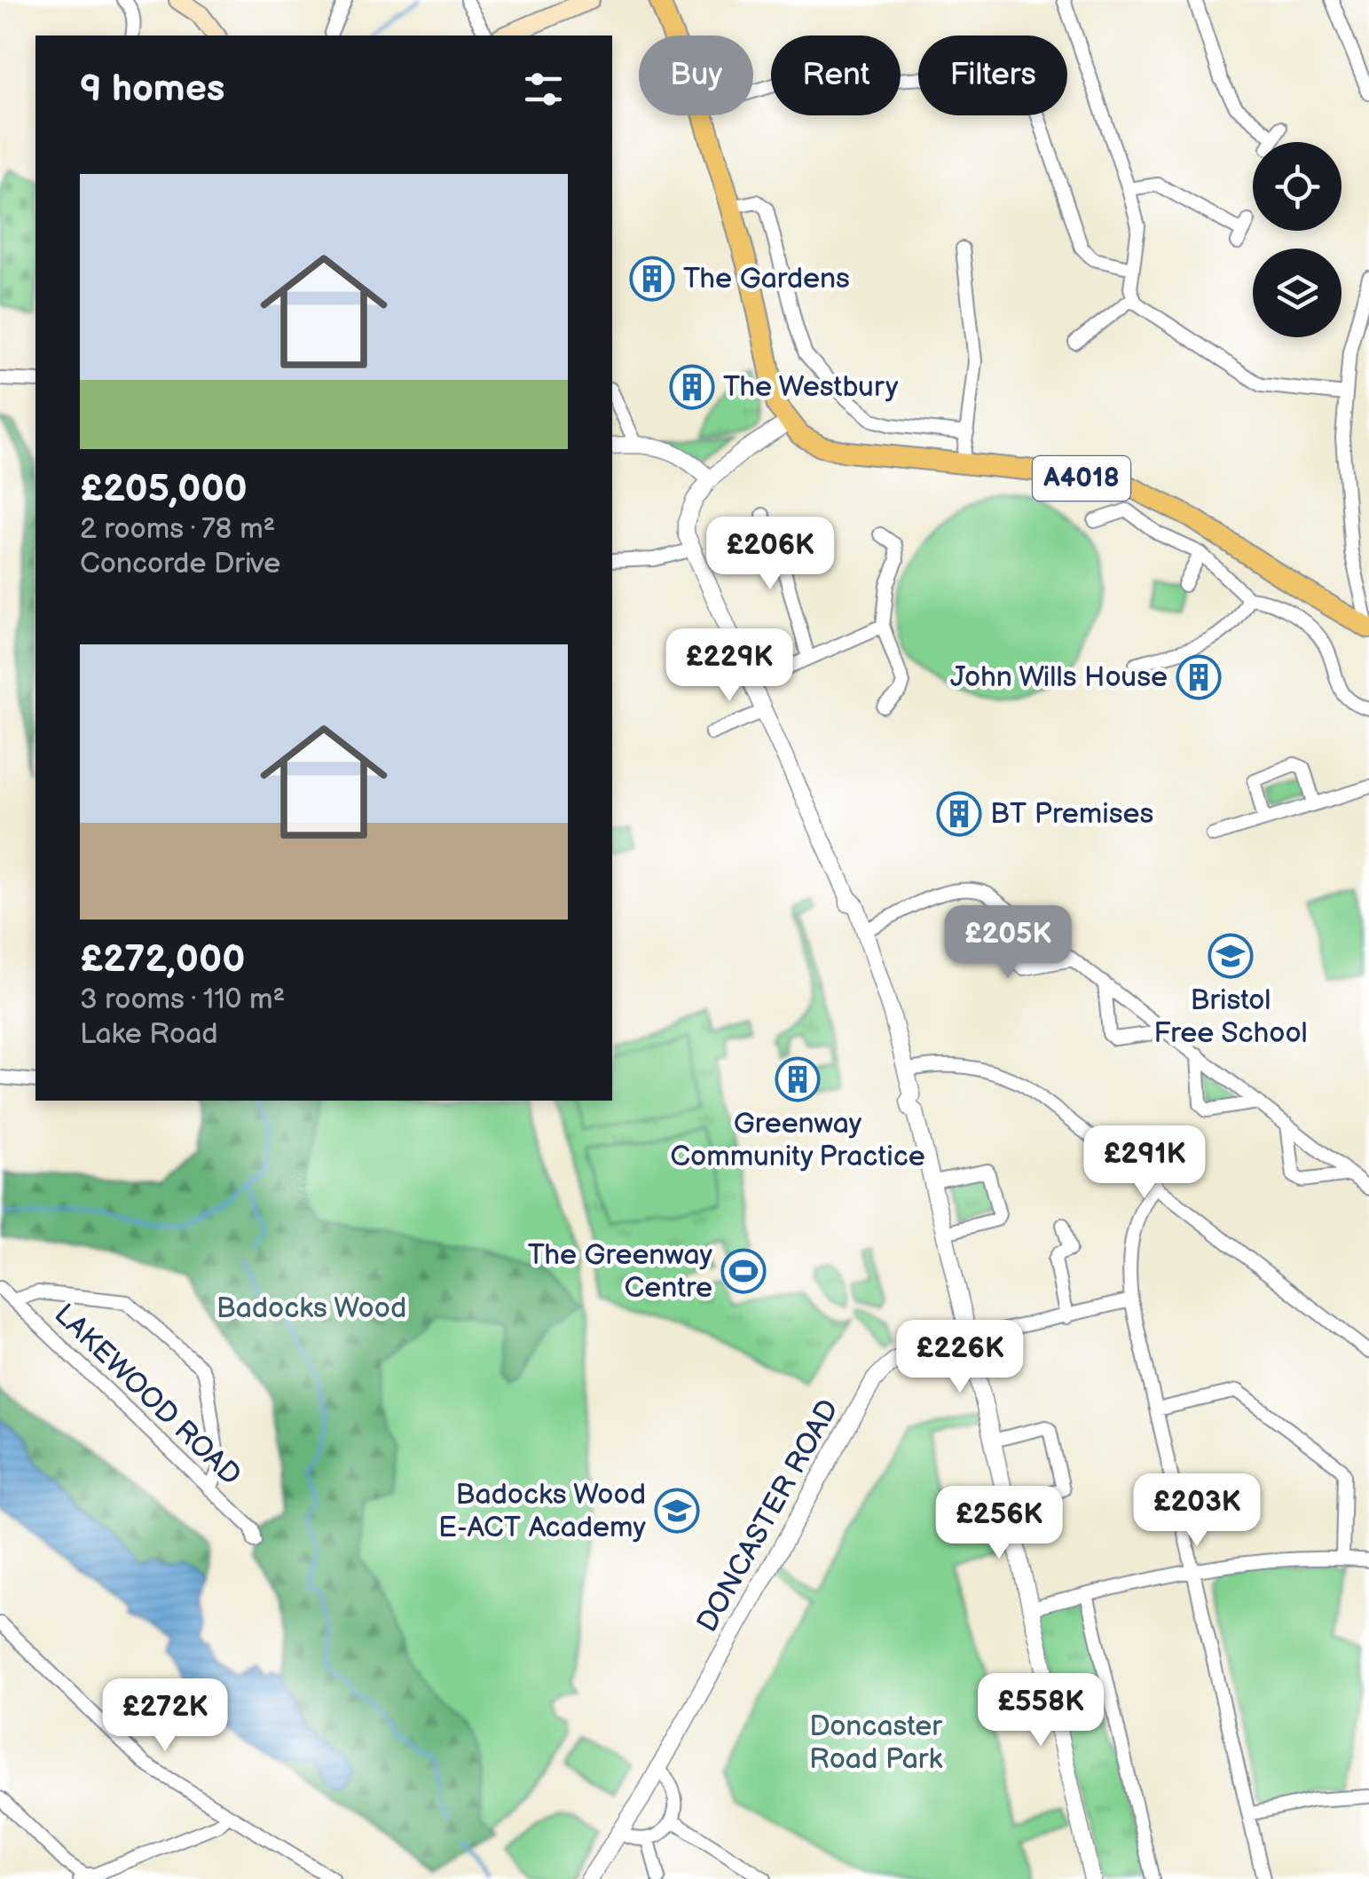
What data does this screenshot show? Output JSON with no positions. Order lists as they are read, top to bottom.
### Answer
{
  "streets": {
    "main road": ["A4018"],
    "street": ["LAKEWOOD ROAD", "DONCASTER ROAD"]
  },
  "parks": ["Badocks Wood", "Doncaster Road Park"],
  "places": {
    "building": [
      "The Gardens",
      "The Westbury",
      "John Wills House",
      "BT Premises",
      "Greenway Community Practice"
    ],
    "school or university": ["Bristol Free School", "Badocks Wood E-ACT Academy"],
    "sports": ["The Greenway Centre"]
  },
  "page": {
    "chip": ["Buy", "Rent", "Filters"],
    "heading": "9 homes",
    "list": [
      {
        "name": "£205,000",
        "note": "2 rooms · 78 m² · Concorde Drive"
      },
      {
        "name": "£272,000",
        "note": "3 rooms · 110 m² · Lake Road"
      }
    ],
    "price": [
      "£206K",
      "£229K",
      "£205K",
      "£291K",
      "£226K",
      "£203K",
      "£256K",
      "£558K",
      "£272K"
    ]
  }
}
